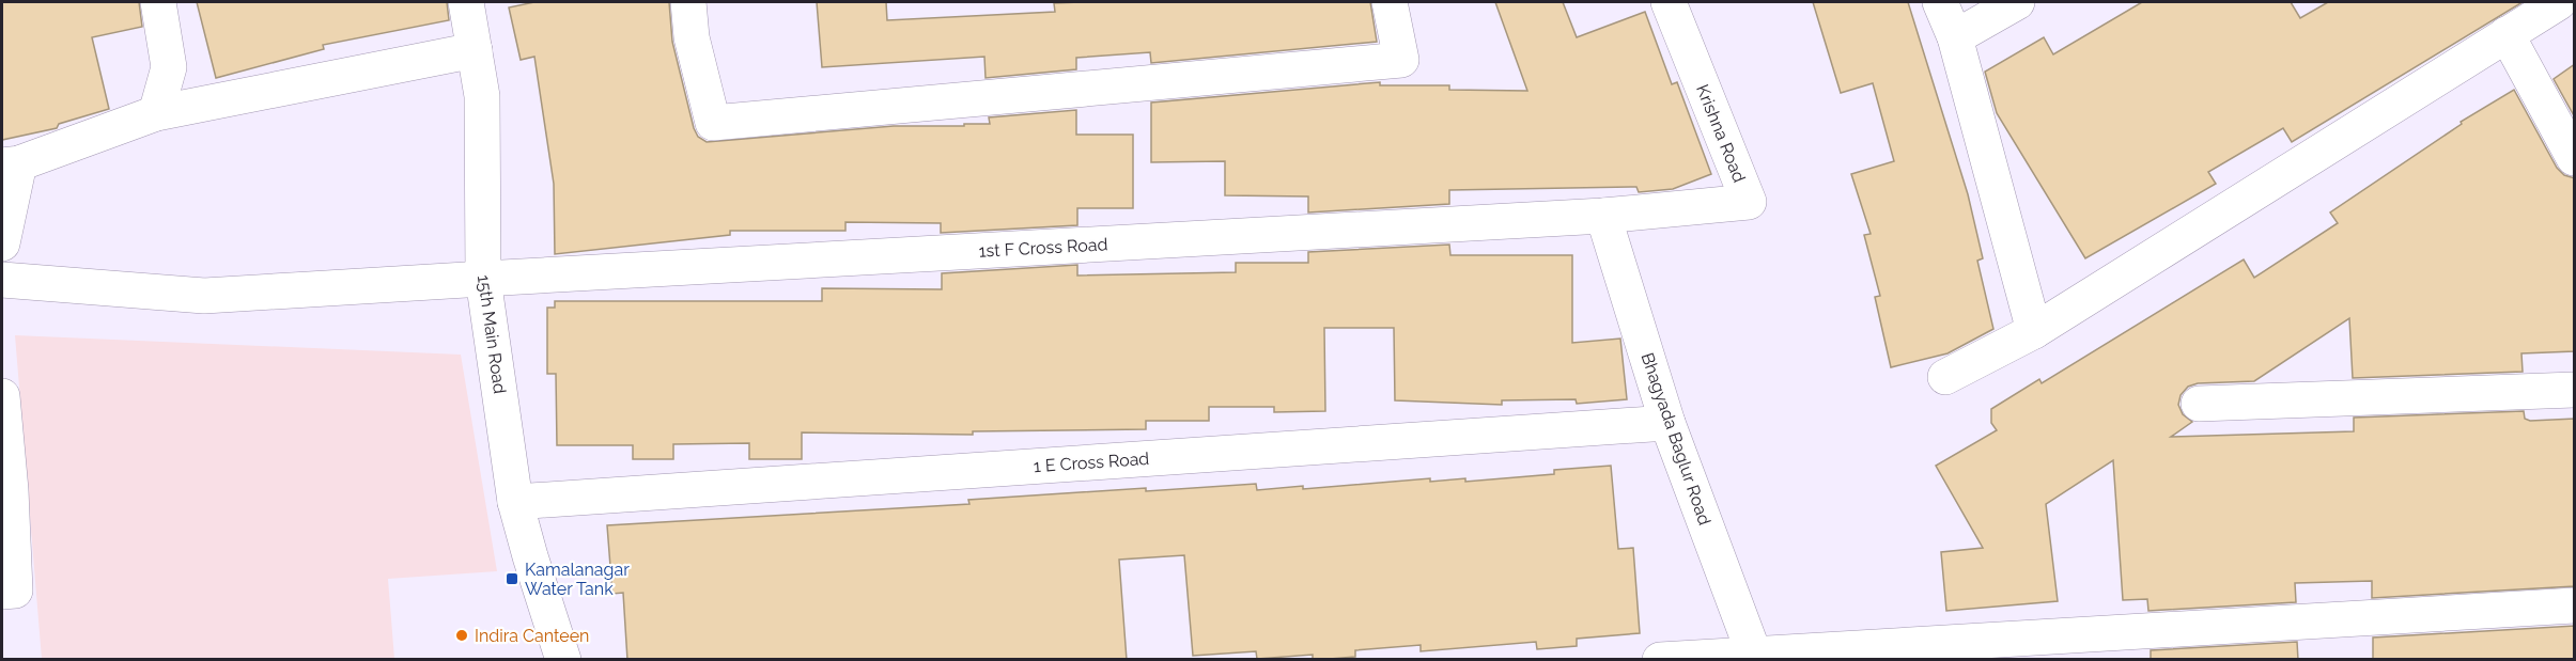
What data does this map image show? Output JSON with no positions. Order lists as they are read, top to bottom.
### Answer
{
  "streets": {
    "street": [
      "Krishna Road",
      "1st F Cross Road",
      "15th Main Road",
      "Bhagyada Baglur Road",
      "1 E Cross Road"
    ]
  },
  "crossings": [
    ["Krishna Road", "1st F Cross Road"],
    ["Krishna Road", "Bhagyada Baglur Road"],
    ["1st F Cross Road", "15th Main Road"],
    ["1st F Cross Road", "Bhagyada Baglur Road"],
    ["15th Main Road", "1 E Cross Road"],
    ["Bhagyada Baglur Road", "1 E Cross Road"]
  ],
  "places": {
    "transit": ["Kamalanagar Water Tank"],
    "other": ["Indira Canteen"]
  }
}
